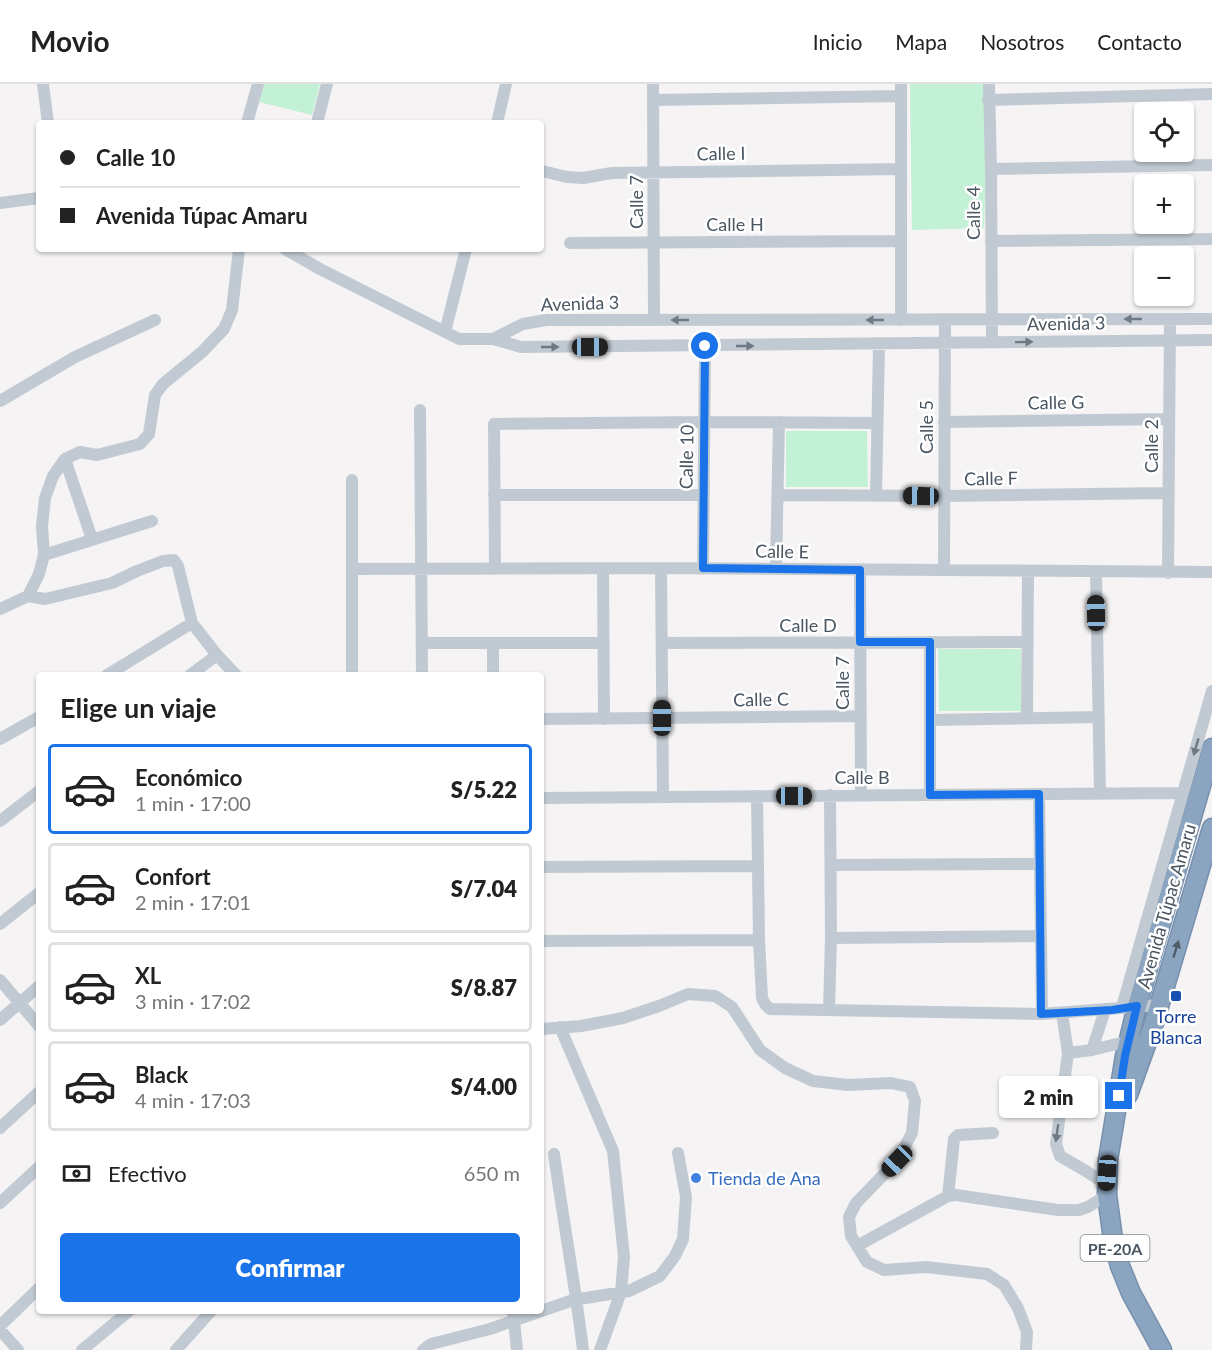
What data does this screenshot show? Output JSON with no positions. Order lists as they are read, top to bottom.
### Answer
{
  "streets": {
    "highway": ["Avenida Túpac Amaru", "PE-20A"],
    "street": [
      "Calle I",
      "Calle 7",
      "Calle 4",
      "Calle H",
      "Avenida 3",
      "Calle G",
      "Calle 5",
      "Calle 2",
      "Calle 10",
      "Calle F",
      "Calle E",
      "Calle D",
      "Calle C",
      "Calle B"
    ]
  },
  "crossings": [
    ["Calle I", "Calle 7"],
    ["Calle 7", "Calle H"],
    ["Calle 7", "Avenida 3"],
    ["Calle 7", "Calle E"],
    ["Calle 7", "Calle D"],
    ["Calle 7", "Calle C"],
    ["Calle 7", "Calle B"],
    ["Calle 4", "Avenida 3"],
    ["Avenida 3", "Calle 5"],
    ["Avenida 3", "Calle 2"],
    ["Avenida 3", "Calle 10"],
    ["Calle G", "Calle 5"],
    ["Calle G", "Calle 2"],
    ["Calle 5", "Calle F"],
    ["Calle 5", "Calle E"],
    ["Calle 2", "Calle F"],
    ["Calle 2", "Calle E"],
    ["Calle 10", "Calle E"]
  ],
  "places": {
    "transit": ["Torre Blanca"],
    "other": ["Tienda de Ana"]
  },
  "page": {
    "header": "Movio",
    "nav": [
      "Inicio",
      "Mapa",
      "Nosotros",
      "Contacto"
    ],
    "map_buttons": ["+", "−"],
    "banner": ["Calle 10", "Avenida Túpac Amaru"],
    "heading": "Elige un viaje",
    "list": [
      {
        "name": "Económico",
        "note": "1 min · 17:00",
        "value": "S/5.22"
      },
      {
        "name": "Confort",
        "note": "2 min · 17:01",
        "value": "S/7.04"
      },
      {
        "name": "XL",
        "note": "3 min · 17:02",
        "value": "S/8.87"
      },
      {
        "name": "Black",
        "note": "4 min · 17:03",
        "value": "S/4.00"
      }
    ],
    "bubble": "2 min",
    "pay": ["Efectivo", "650 m"],
    "buttons": "Confirmar"
  }
}
